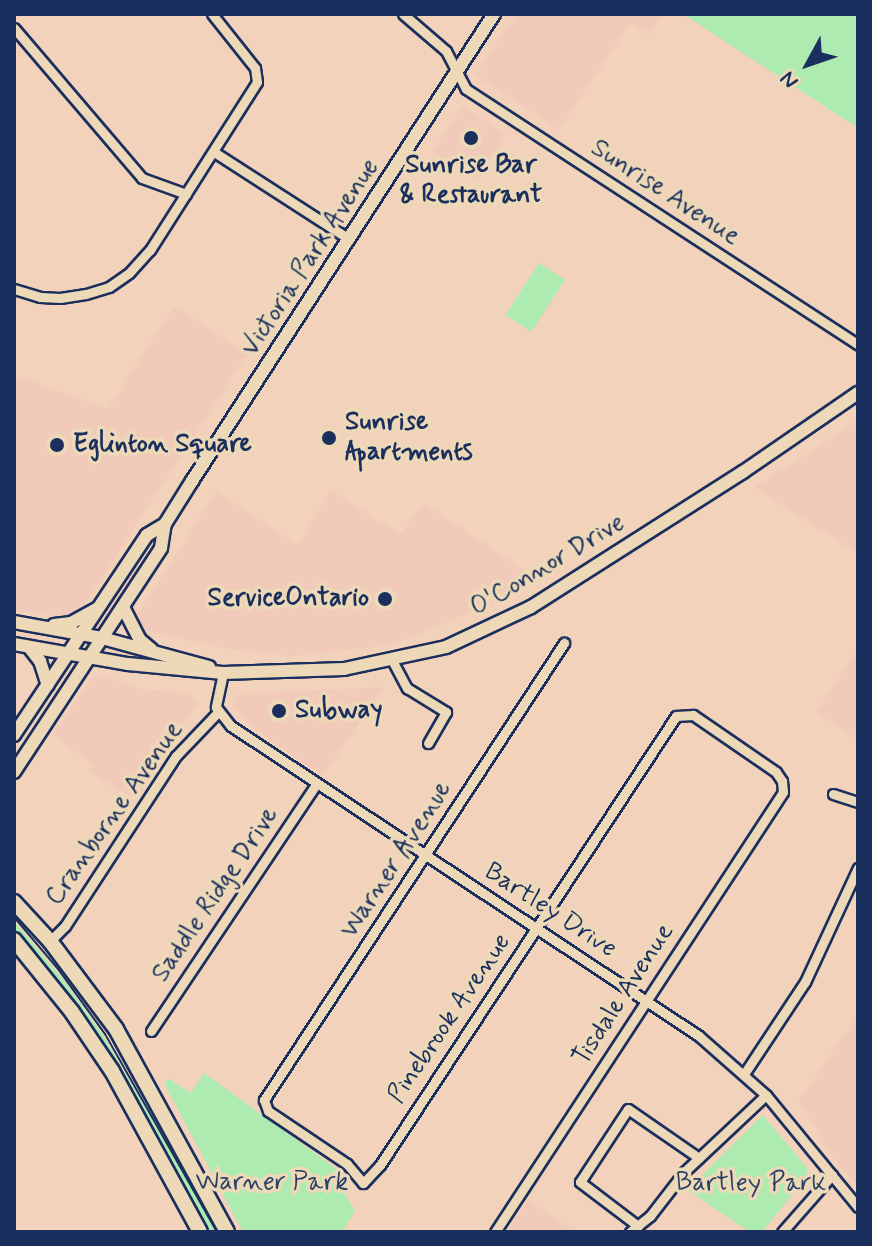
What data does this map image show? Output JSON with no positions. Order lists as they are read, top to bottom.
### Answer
{
  "streets": {
    "main road": ["Victoria Park Avenue", "O'Connor Drive"],
    "street": [
      "Sunrise Avenue",
      "Cranborne Avenue",
      "Warner Avenue",
      "Saddle Ridge Drive",
      "Bartley Drive",
      "Tisdale Avenue",
      "Pinebrook Avenue"
    ]
  },
  "crossings": [
    ["Sunrise Avenue", "Victoria Park Avenue"],
    ["Victoria Park Avenue", "O'Connor Drive"],
    ["Cranborne Avenue", "Bartley Drive"],
    ["Warner Avenue", "Bartley Drive"],
    ["Warner Avenue", "Pinebrook Avenue"],
    ["Saddle Ridge Drive", "Bartley Drive"],
    ["Bartley Drive", "Tisdale Avenue"],
    ["Bartley Drive", "Pinebrook Avenue"],
    ["Tisdale Avenue", "Pinebrook Avenue"]
  ],
  "parks": ["Warner Park", "Bartley Park"],
  "places": [
    "Sunrise Bar & Restaurant",
    "Sunrise Apartments",
    "Eglinton Square",
    "ServiceOntario",
    "Subway"
  ],
  "north": "bottom left"
}
